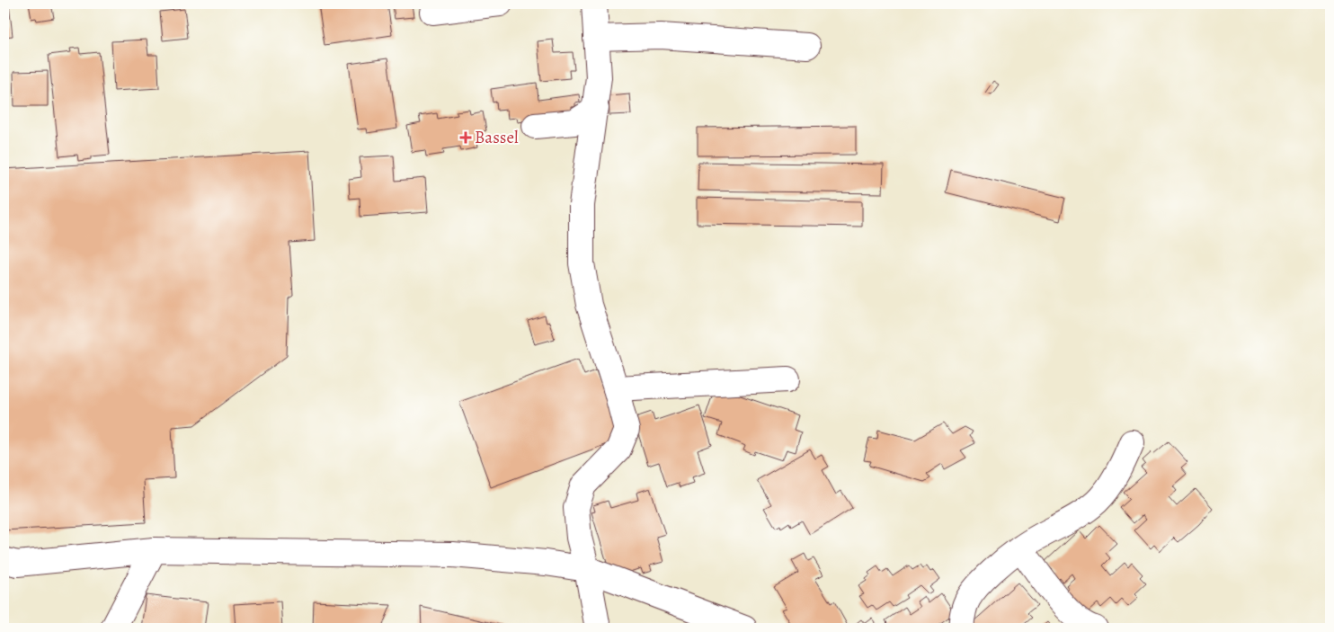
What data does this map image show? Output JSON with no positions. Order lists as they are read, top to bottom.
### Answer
{
  "places": {
    "health": ["Bassel"]
  }
}
